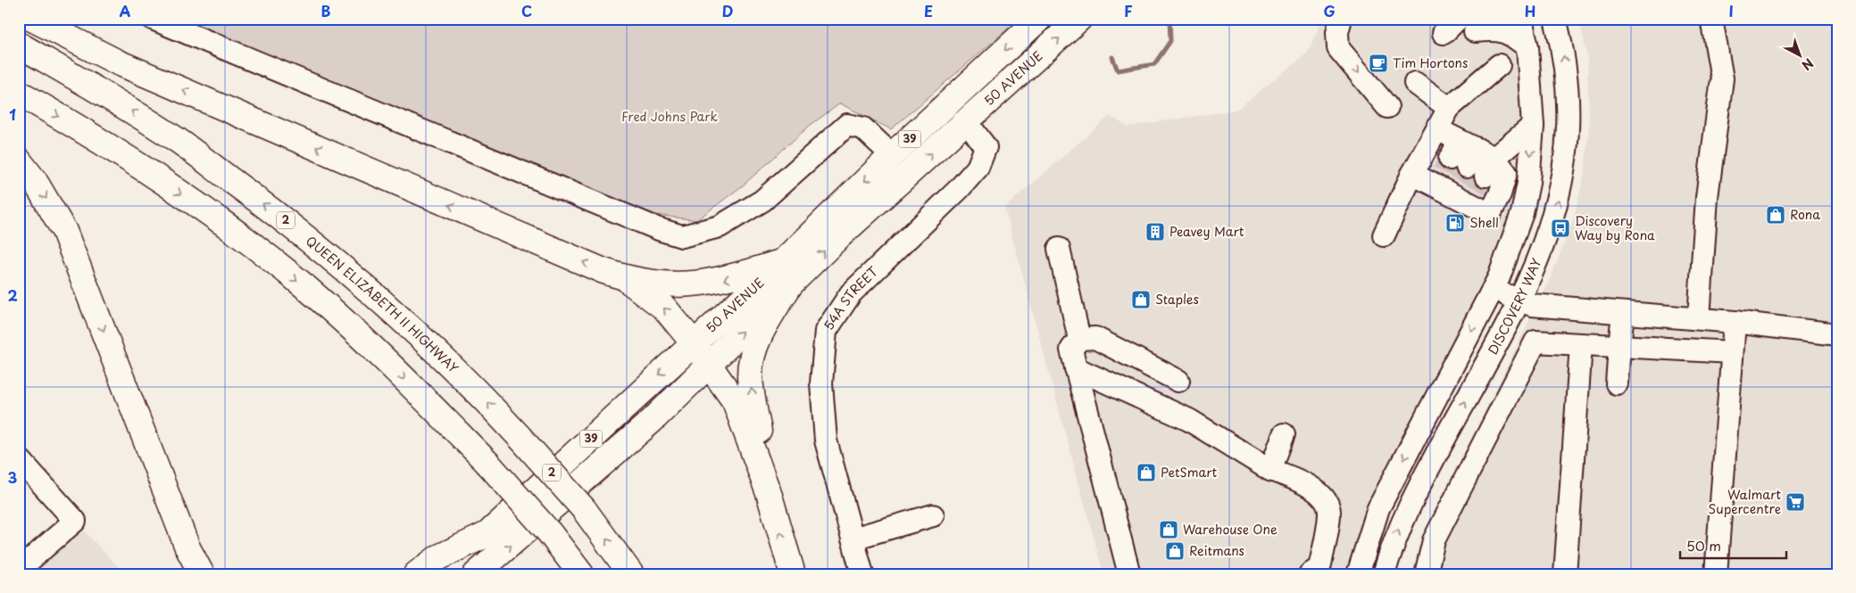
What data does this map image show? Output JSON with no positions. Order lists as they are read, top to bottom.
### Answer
{
  "streets": {
    "main road": [
      "50 AVENUE",
      "39",
      "2",
      "QUEEN ELIZABETH II HIGHWAY"
    ],
    "street": ["54A STREET", "DISCOVERY WAY"]
  },
  "crossings": [
    ["50 AVENUE", "54A STREET"]
  ],
  "parks": ["Fred Johns Park"],
  "places": {
    "cafe": ["Tim Hortons"],
    "shop": [
      "Rona",
      "Staples",
      "PetSmart",
      "Warehouse One",
      "Reitmans"
    ],
    "fuel station": ["Shell"],
    "bus stop": ["Discovery Way by Rona"],
    "building": ["Peavey Mart"],
    "supermarket": ["Walmart Supercentre"]
  },
  "scale_bar": "50 m",
  "north": "bottom right",
  "grid": {
    "columns": [
      "A",
      "B",
      "C",
      "D",
      "E",
      "F",
      "G",
      "H",
      "I"
    ],
    "rows": ["1", "2", "3"]
  }
}
